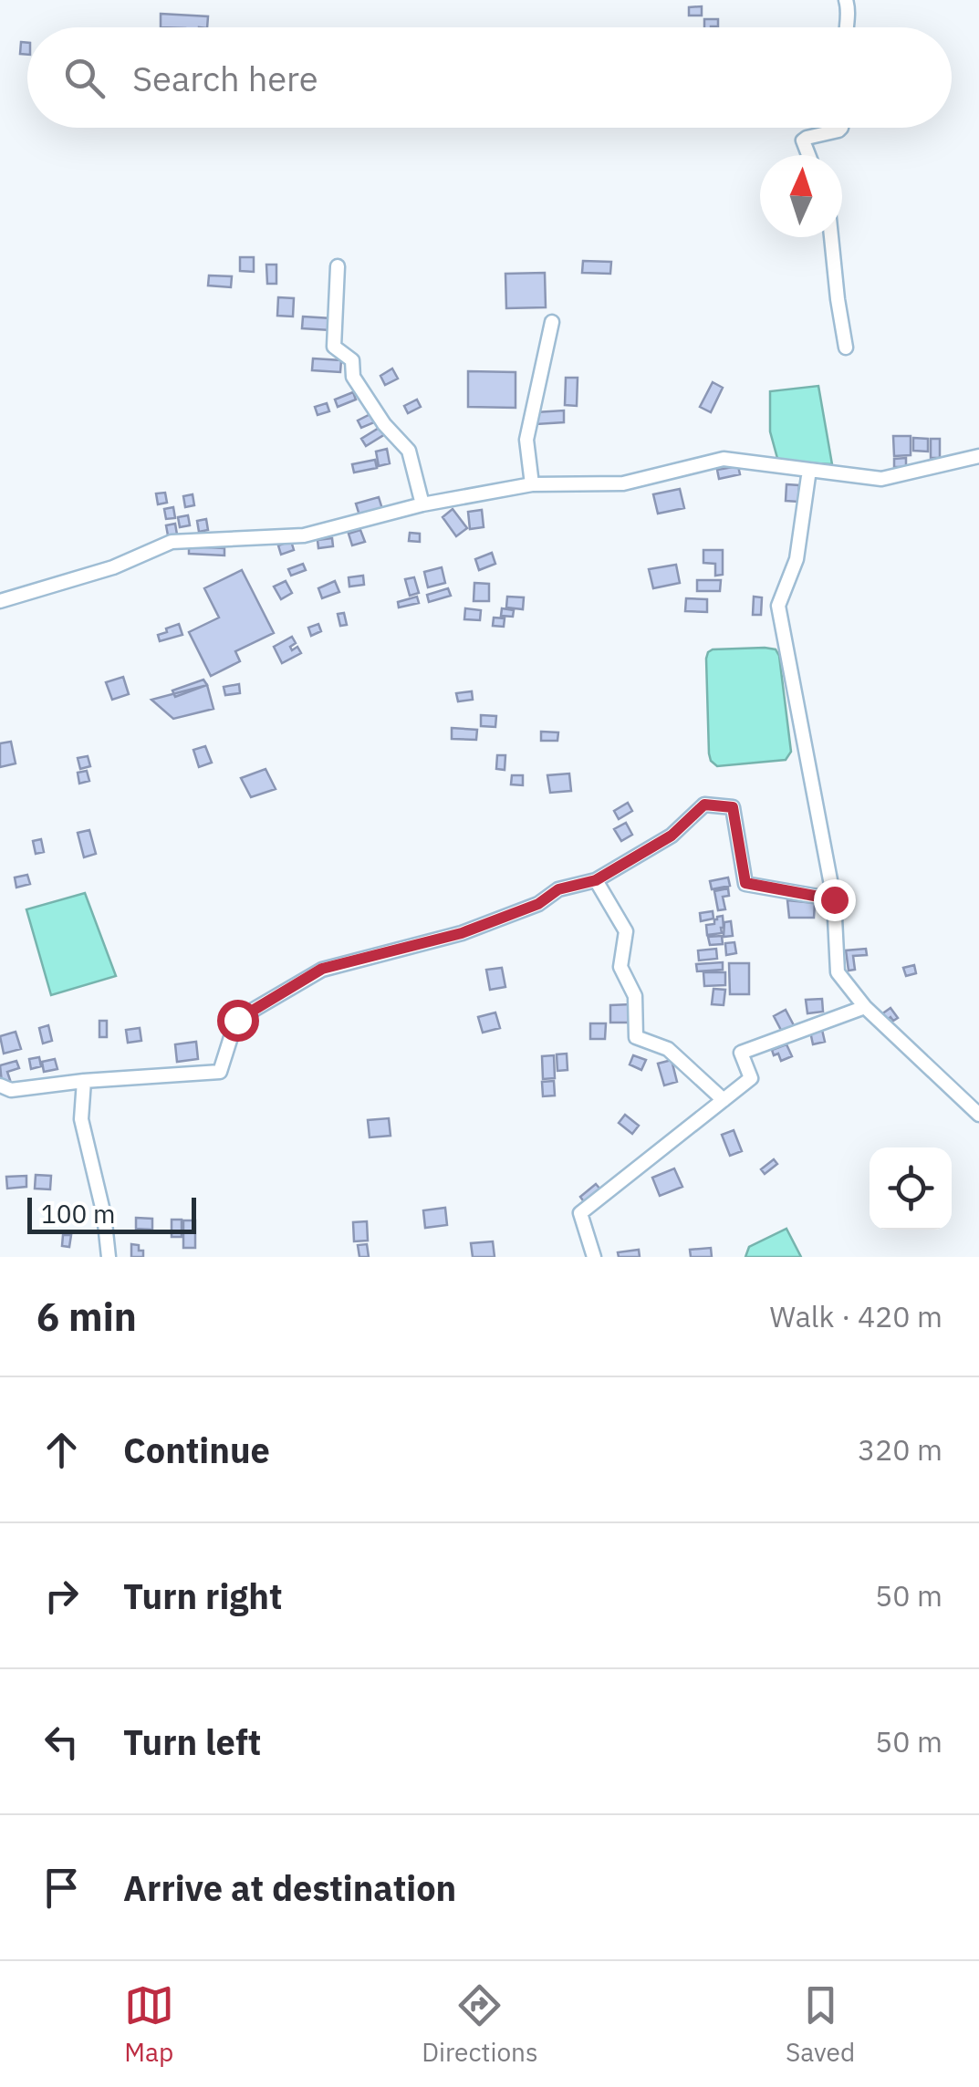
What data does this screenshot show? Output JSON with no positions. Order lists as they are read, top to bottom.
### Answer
{
  "scale_bar": "100 m",
  "north": "top",
  "page": {
    "search": "Search here",
    "scale": "100 m",
    "heading": ["6 min", "Walk · 420 m"],
    "list": [
      ["Continue", "320 m"],
      ["Turn right", "50 m"],
      ["Turn left", "50 m"],
      "Arrive at destination"
    ],
    "nav": ["Map", "Directions", "Saved"]
  }
}
